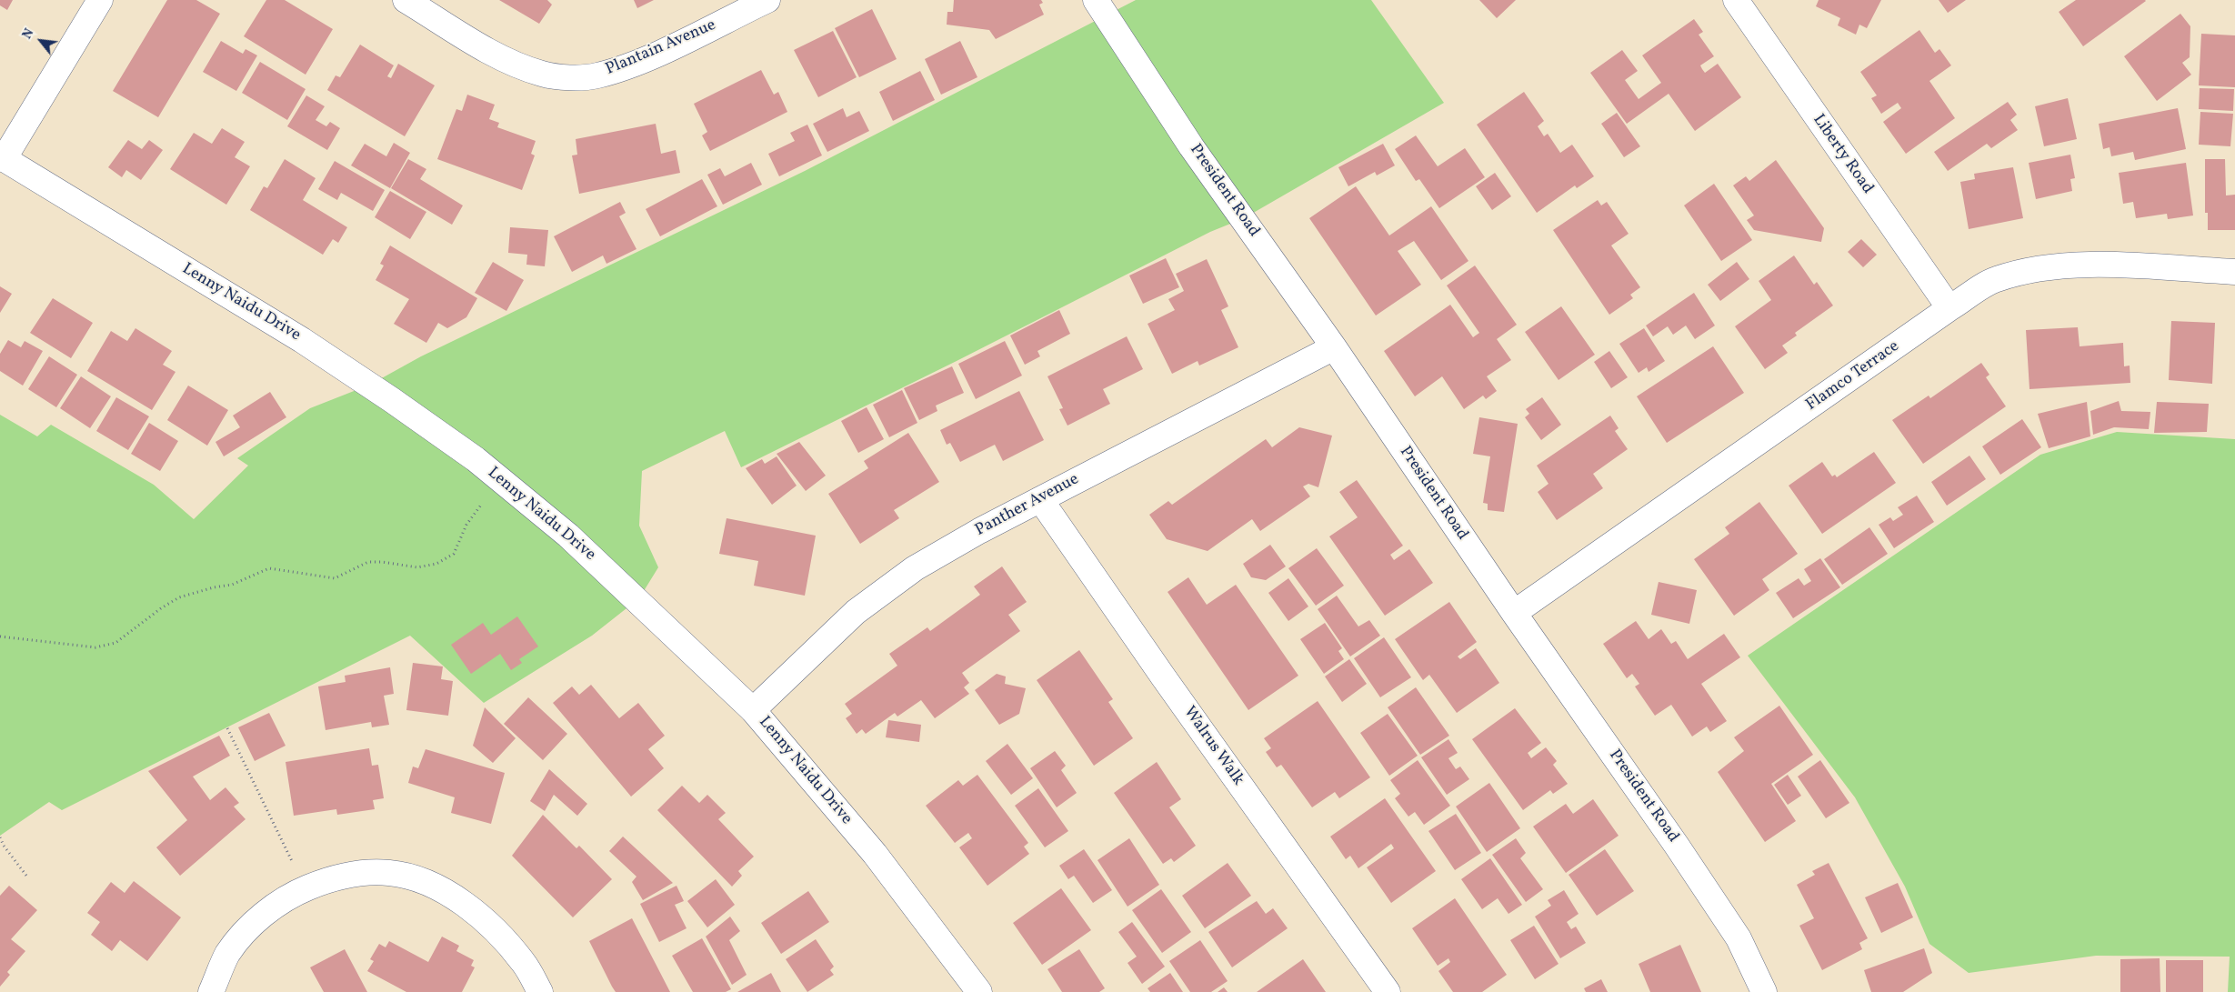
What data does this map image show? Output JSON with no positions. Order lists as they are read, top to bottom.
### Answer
{
  "streets": {
    "street": [
      "Plantain Avenue",
      "Liberty Road",
      "President Road",
      "Lenny Naidu Drive",
      "Flamco Terrace",
      "Panther Avenue",
      "Walrus Walk"
    ]
  },
  "crossings": [
    ["Liberty Road", "Flamco Terrace"],
    ["President Road", "Flamco Terrace"],
    ["President Road", "Panther Avenue"],
    ["Lenny Naidu Drive", "Panther Avenue"],
    ["Panther Avenue", "Walrus Walk"]
  ],
  "north": "top left"
}
